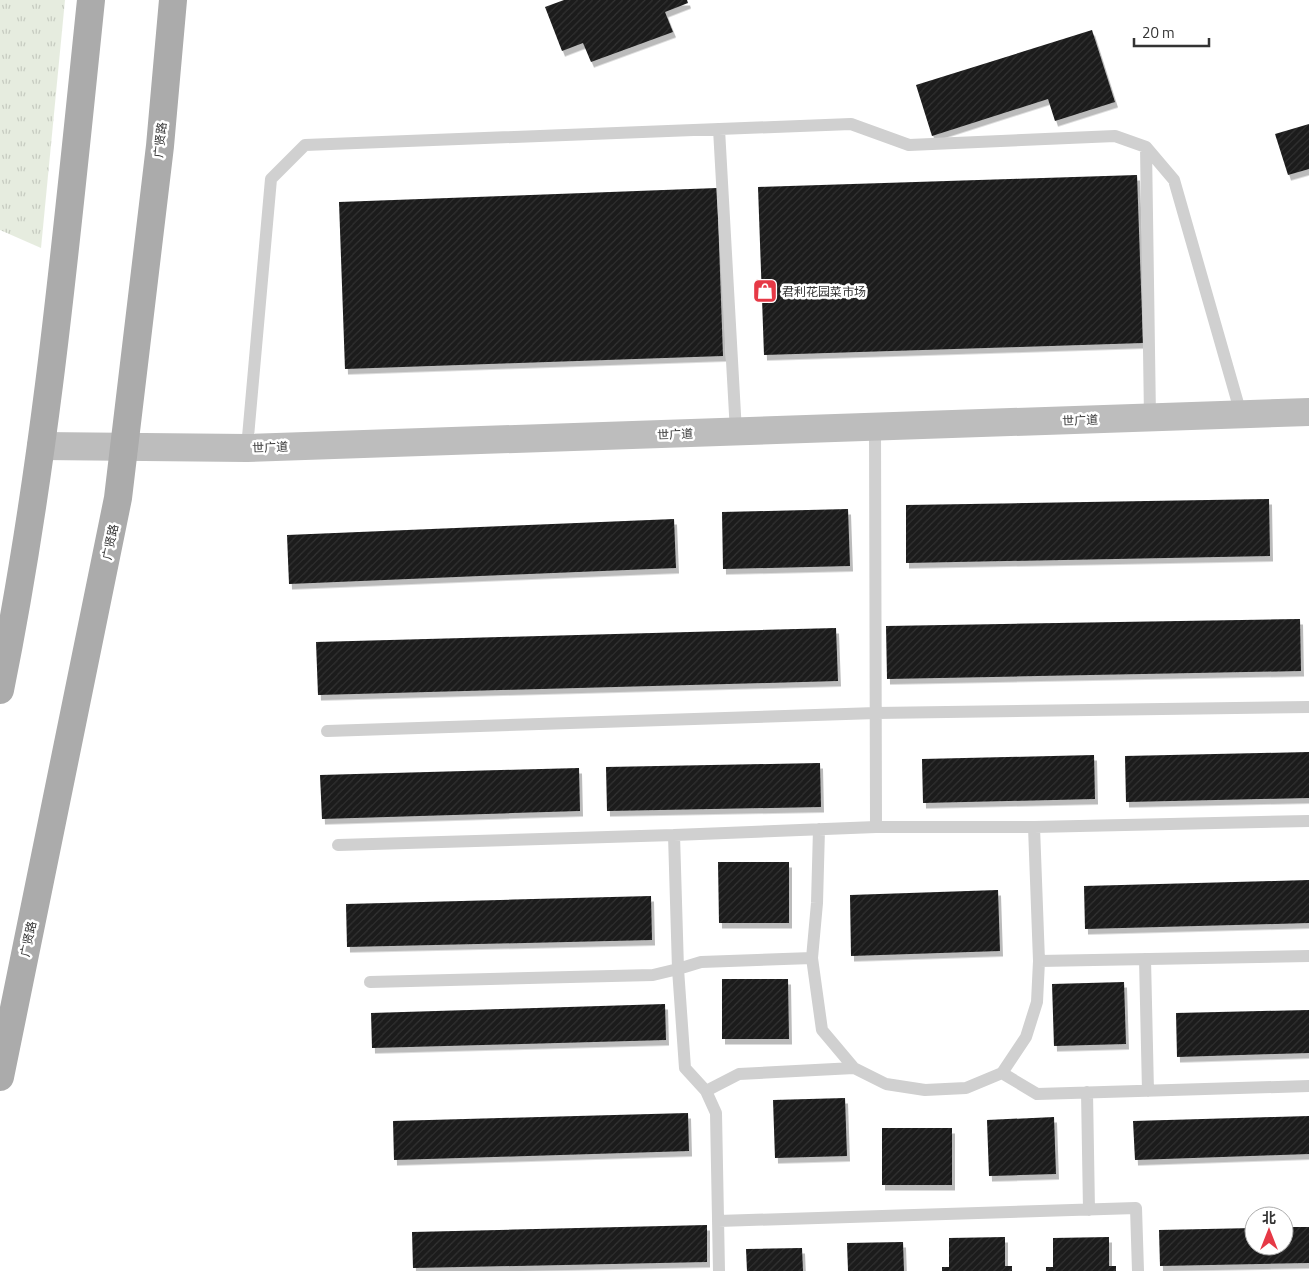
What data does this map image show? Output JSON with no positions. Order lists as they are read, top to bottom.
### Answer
{
  "streets": {
    "main road": ["广贤路"],
    "street": ["世广道"]
  },
  "crossings": [
    ["广贤路", "世广道"]
  ],
  "places": {
    "shop": ["君利花园菜市场"]
  },
  "scale_bar": "20 m",
  "north": "top"
}
